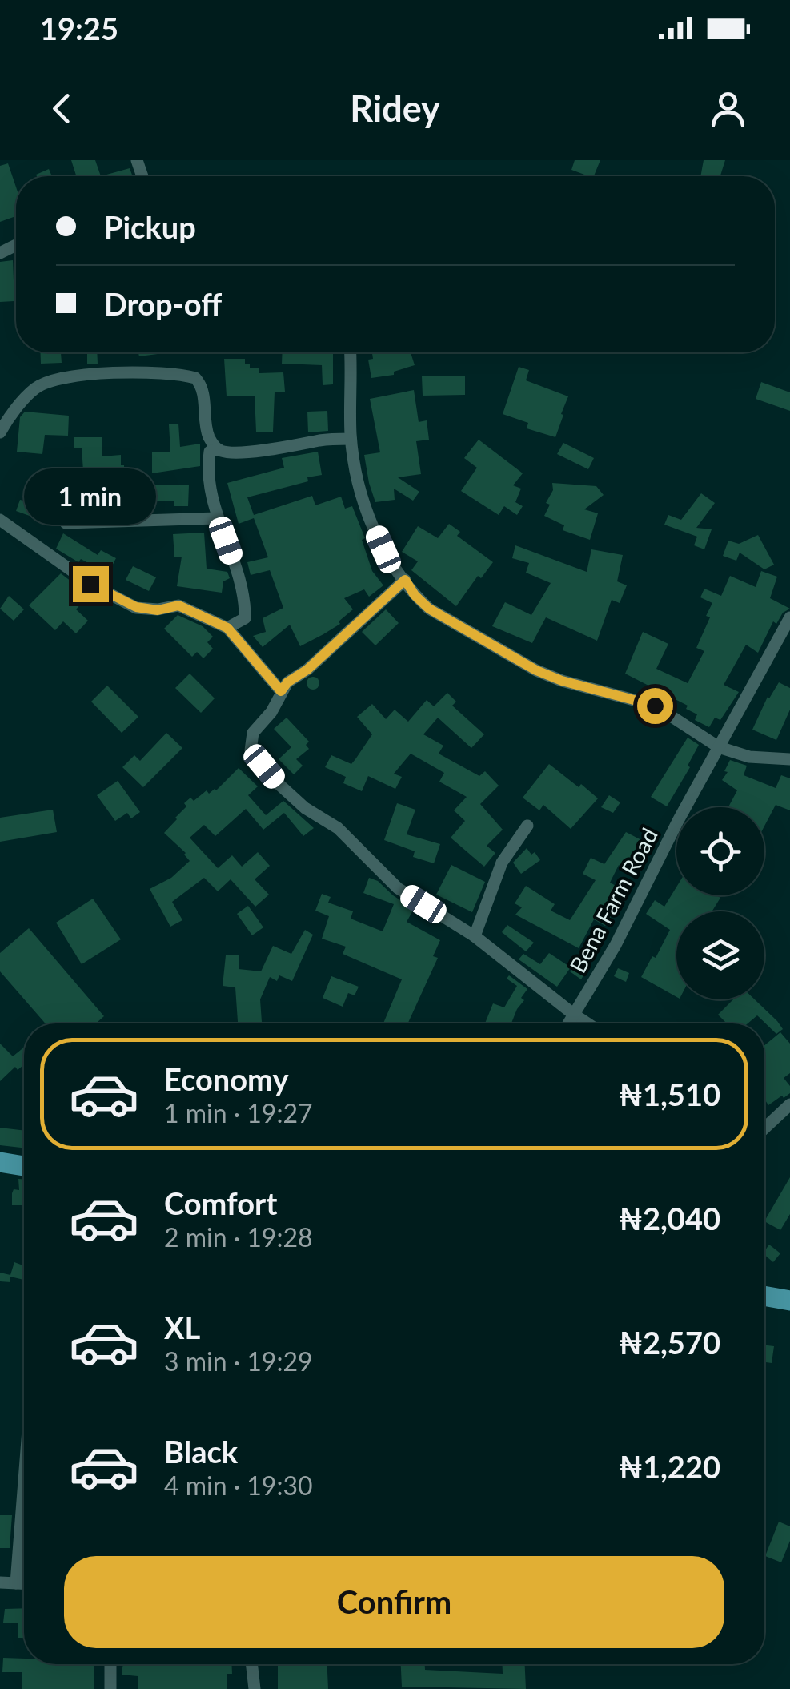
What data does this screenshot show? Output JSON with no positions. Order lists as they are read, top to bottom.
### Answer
{
  "streets": {
    "street": ["Bena Farm Road"]
  },
  "page": {
    "status": "19:25",
    "header": "Ridey",
    "banner": ["Pickup", "Drop-off"],
    "bubble": "1 min",
    "list": [
      {
        "name": "Economy",
        "note": "1 min · 19:27",
        "value": "₦1,510"
      },
      {
        "name": "Comfort",
        "note": "2 min · 19:28",
        "value": "₦2,040"
      },
      {
        "name": "XL",
        "note": "3 min · 19:29",
        "value": "₦2,570"
      },
      {
        "name": "Black",
        "note": "4 min · 19:30",
        "value": "₦1,220"
      }
    ],
    "buttons": "Confirm"
  }
}
